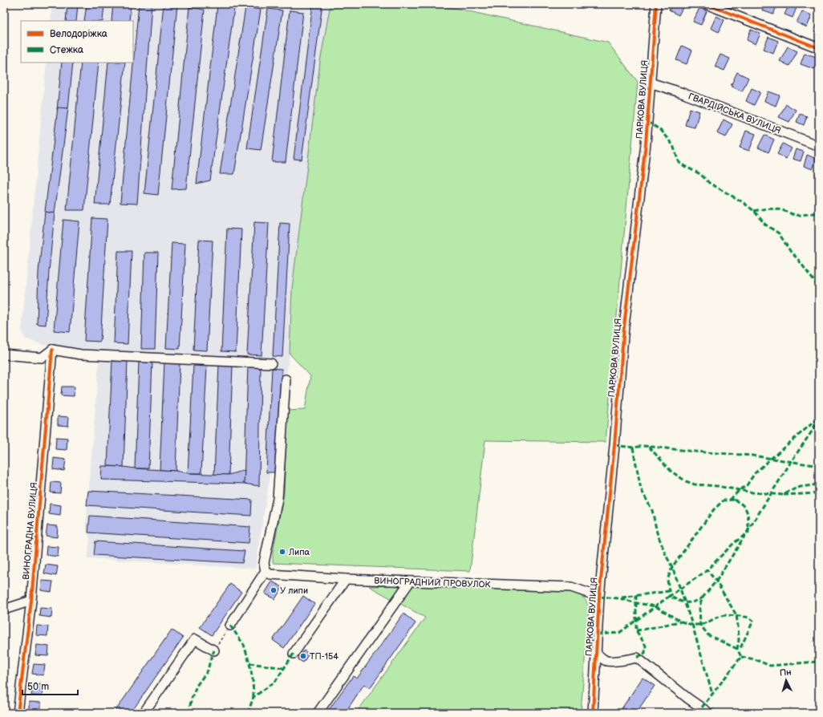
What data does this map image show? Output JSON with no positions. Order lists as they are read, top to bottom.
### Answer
{
  "streets": {
    "street": [
      "ПАРКОВА ВУЛИЦЯ",
      "ГВАРДІЙСЬКА ВУЛИЦЯ",
      "ВИНОГРАДНА ВУЛИЦЯ",
      "ВИНОГРАДНИЙ ПРОВУЛОК"
    ]
  },
  "crossings": [
    ["ПАРКОВА ВУЛИЦЯ", "ГВАРДІЙСЬКА ВУЛИЦЯ"],
    ["ПАРКОВА ВУЛИЦЯ", "ВИНОГРАДНИЙ ПРОВУЛОК"]
  ],
  "places": ["Липа", "У липи", "ТП-154"],
  "legend": ["Велодоріжка", "Стежка"],
  "scale_bar": "50 m",
  "north": "top"
}
